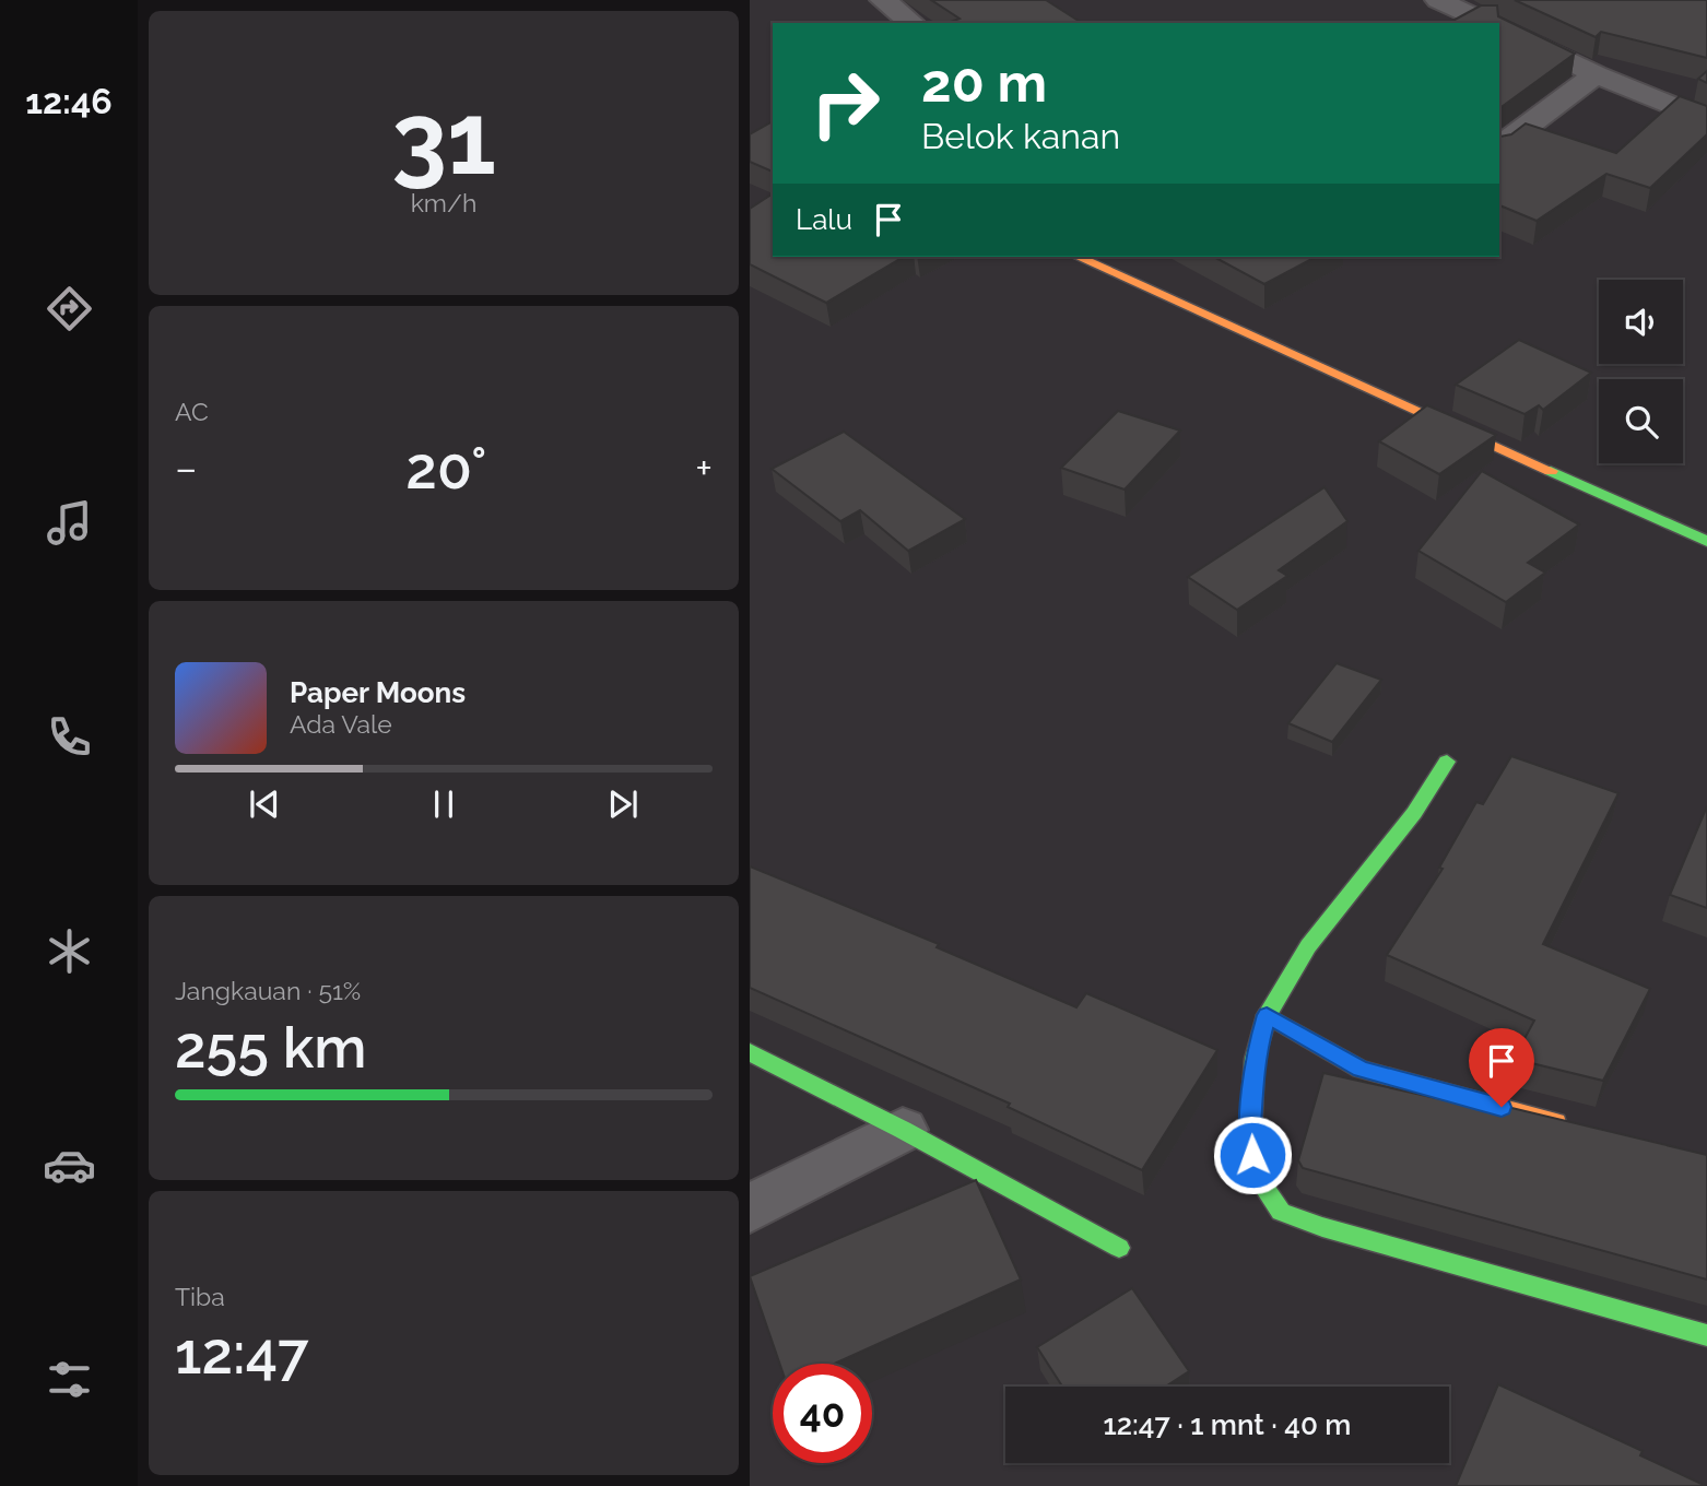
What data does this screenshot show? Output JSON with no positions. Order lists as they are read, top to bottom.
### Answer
{
  "page": {
    "tabs": "12:46",
    "tile": [
      ["31", "km/h"],
      "AC",
      ["Jangkauan · 51%", "255 km"],
      ["Tiba", "12:47"]
    ],
    "turn": ["20 m", "Belok kanan"],
    "then": "Lalu",
    "heat": ["−", "20°", "+"],
    "song": ["Paper Moons", "Ada Vale"],
    "limit": "40",
    "trip": "12:47 · 1 mnt · 40 m"
  }
}
